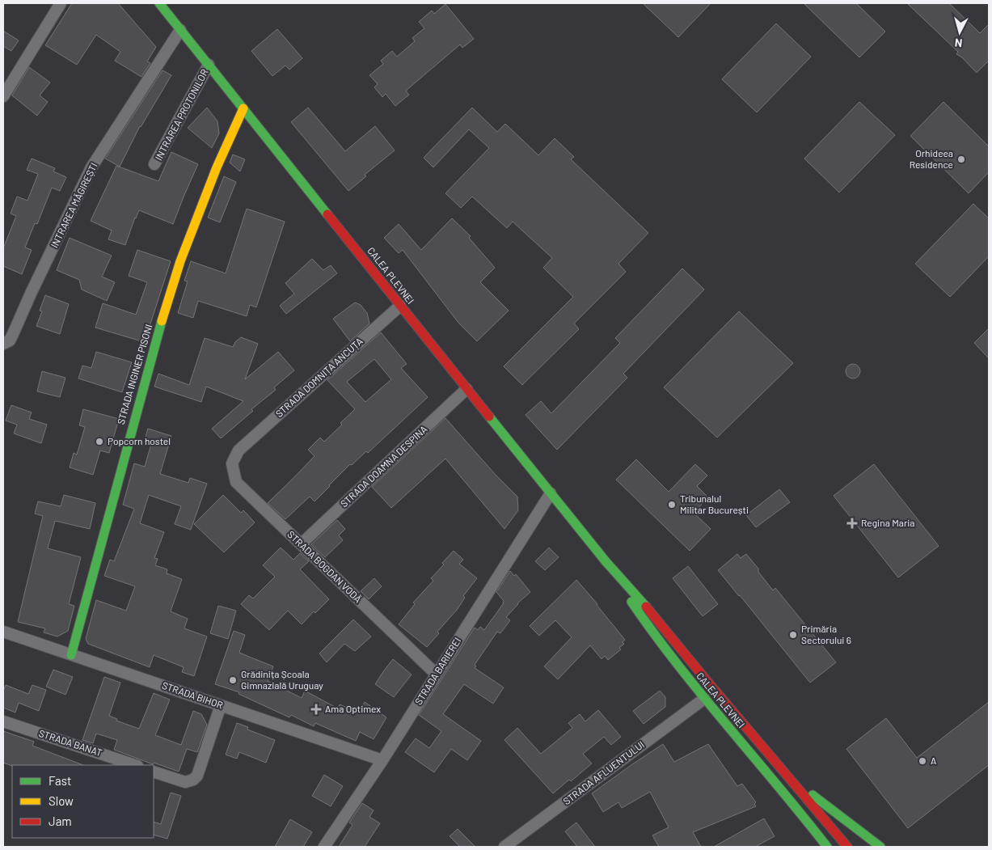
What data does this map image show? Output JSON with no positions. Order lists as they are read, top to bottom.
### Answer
{
  "streets": {
    "main road": ["CALEA PLEVNEI", "STRADA INGINER PISONI"],
    "street": [
      "INTRAREA PROTONILOR",
      "INTRAREA MĂGIREȘTI",
      "STRADA DOMNIȚA ANCUȚA",
      "STRADA DOAMNA DESPINA",
      "STRADA BOGDAN VODĂ",
      "STRADA BARIEREI",
      "STRADA BIHOR",
      "STRADA BANAT",
      "STRADA AFLUENTULUI"
    ]
  },
  "crossings": [
    ["INTRAREA PROTONILOR", "CALEA PLEVNEI"],
    ["INTRAREA MĂGIREȘTI", "CALEA PLEVNEI"],
    ["CALEA PLEVNEI", "STRADA INGINER PISONI"],
    ["CALEA PLEVNEI", "STRADA DOMNIȚA ANCUȚA"],
    ["CALEA PLEVNEI", "STRADA DOAMNA DESPINA"],
    ["CALEA PLEVNEI", "STRADA BARIEREI"],
    ["CALEA PLEVNEI", "STRADA AFLUENTULUI"],
    ["STRADA INGINER PISONI", "STRADA BIHOR"],
    ["STRADA DOMNIȚA ANCUȚA", "STRADA BOGDAN VODĂ"],
    ["STRADA DOAMNA DESPINA", "STRADA BOGDAN VODĂ"],
    ["STRADA BOGDAN VODĂ", "STRADA BARIEREI"],
    ["STRADA BARIEREI", "STRADA BIHOR"]
  ],
  "places": {
    "other": [
      "Orhideea Residence",
      "Popcorn hostel",
      "Tribunalul Militar București",
      "Primăria Sectorului 6",
      "Grădinița Școala Gimnazială Uruguay",
      "A"
    ],
    "health": ["Regina Maria", "Ama Optimex"]
  },
  "legend": ["Fast", "Slow", "Jam"],
  "north": "bottom"
}
